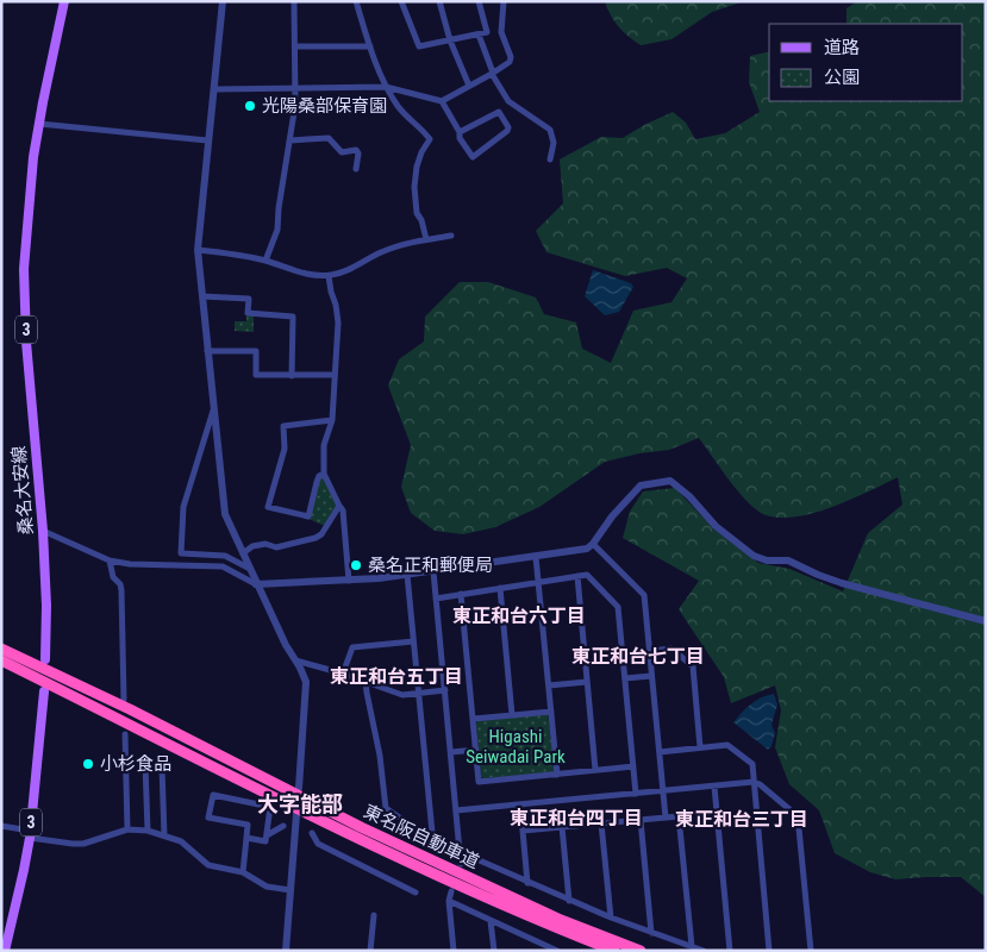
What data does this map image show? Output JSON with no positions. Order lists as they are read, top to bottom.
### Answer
{
  "streets": {
    "highway": ["東名阪自動車道"],
    "main road": ["3", "桑名大安線"]
  },
  "districts": [
    "東正和台六丁目",
    "東正和台七丁目",
    "東正和台五丁目",
    "大字能部",
    "東正和台四丁目",
    "東正和台三丁目"
  ],
  "parks": ["Higashi Seiwadai Park"],
  "places": ["光陽桑部保育園", "桑名正和郵便局", "小杉食品"],
  "legend": ["道路", "公園"]
}
